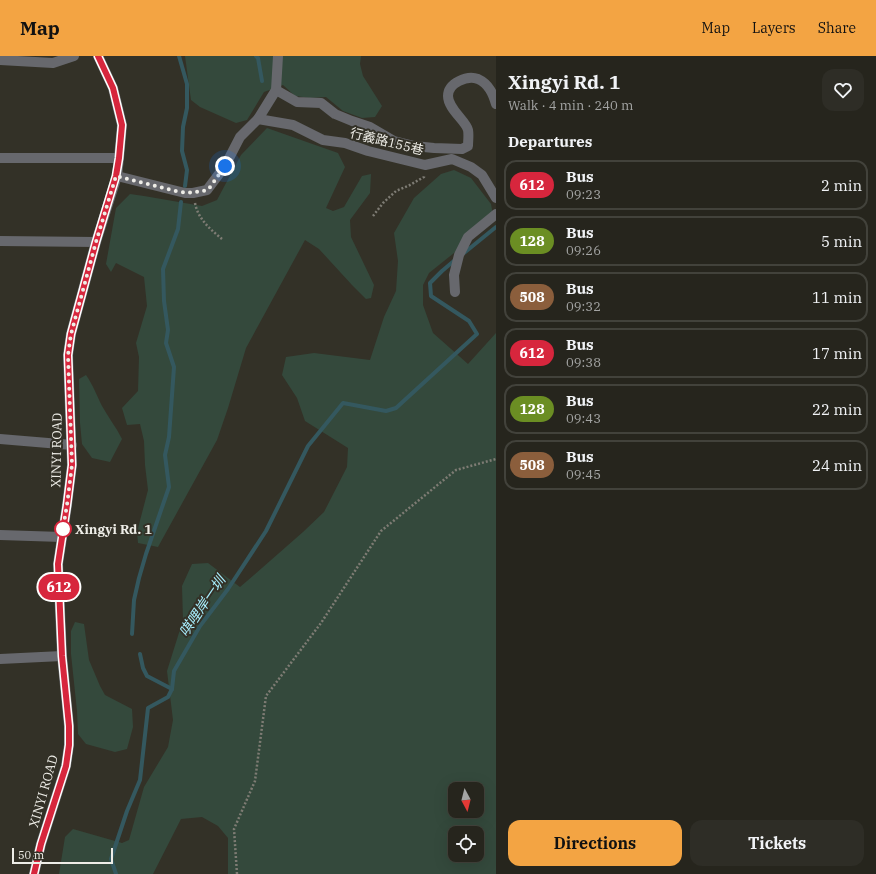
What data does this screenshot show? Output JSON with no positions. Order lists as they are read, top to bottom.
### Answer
{
  "streets": {
    "street": ["行義路155巷", "XINYI ROAD"]
  },
  "water": ["唭哩岸一圳"],
  "places": ["Xingyi Rd. 1"],
  "lines": ["bus line 612"],
  "scale_bar": "50 m",
  "north": "bottom",
  "page": {
    "header": "Map",
    "nav": ["Map", "Layers", "Share"],
    "on_map": "612",
    "heading": [
      ["Xingyi Rd. 1", "Walk · 4 min · 240 m"],
      "Departures"
    ],
    "list": [
      {
        "mark": "612",
        "name": "Bus",
        "note": "09:23",
        "value": "2 min"
      },
      {
        "mark": "128",
        "name": "Bus",
        "note": "09:26",
        "value": "5 min"
      },
      {
        "mark": "508",
        "name": "Bus",
        "note": "09:32",
        "value": "11 min"
      },
      {
        "mark": "612",
        "name": "Bus",
        "note": "09:38",
        "value": "17 min"
      },
      {
        "mark": "128",
        "name": "Bus",
        "note": "09:43",
        "value": "22 min"
      },
      {
        "mark": "508",
        "name": "Bus",
        "note": "09:45",
        "value": "24 min"
      }
    ],
    "buttons": ["Directions", "Tickets"],
    "scale": "50 m"
  }
}
